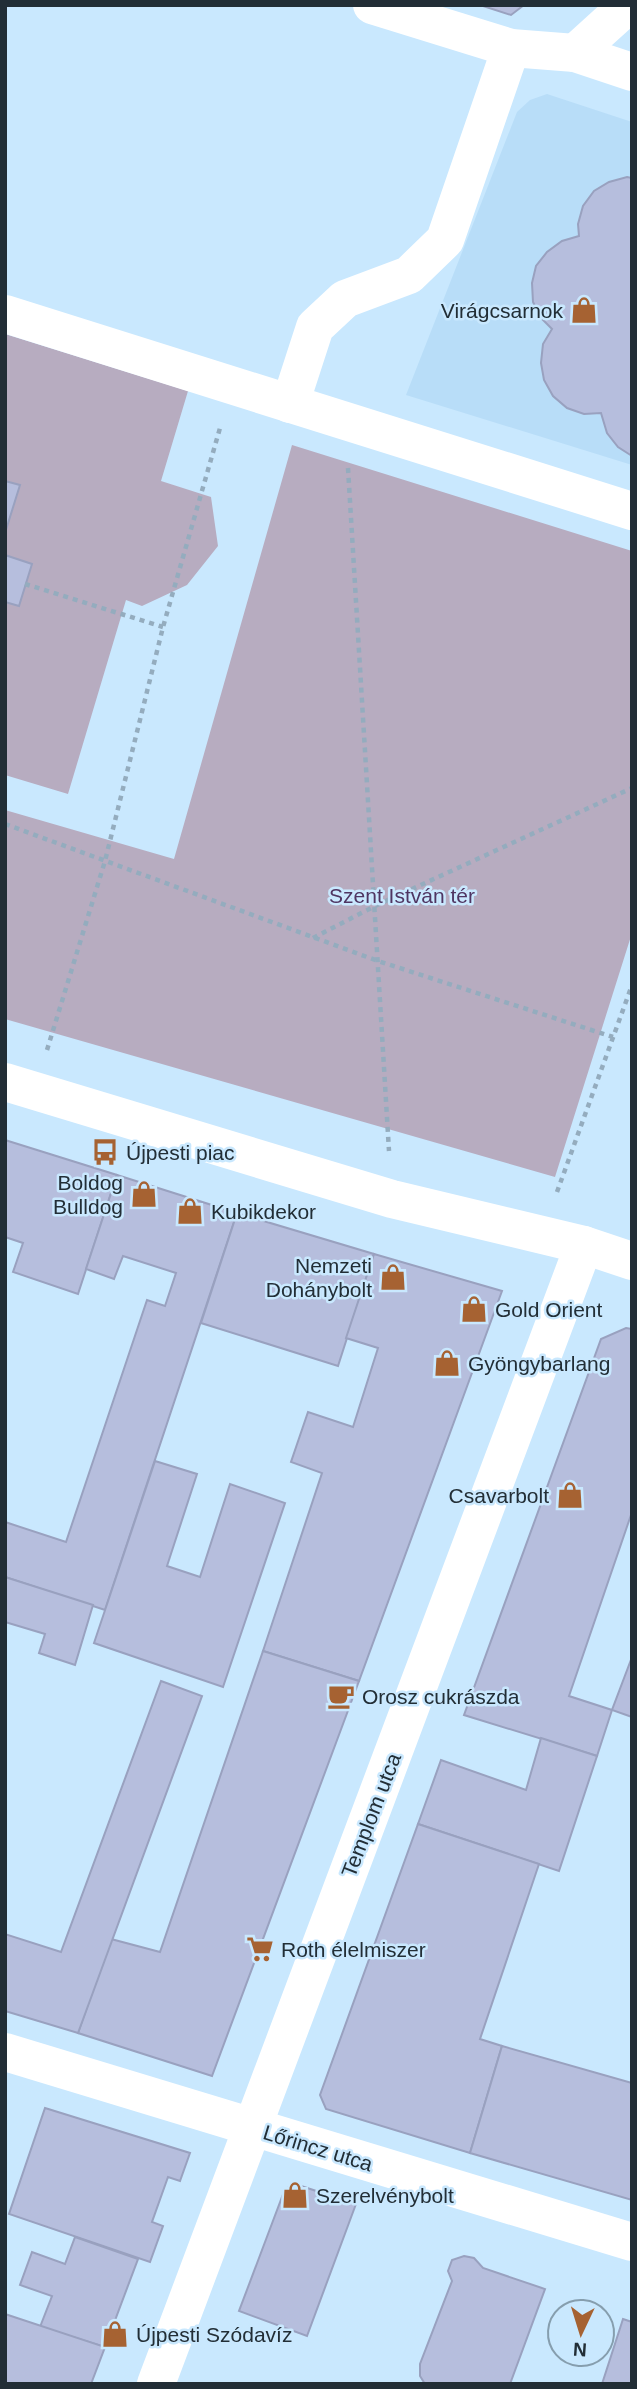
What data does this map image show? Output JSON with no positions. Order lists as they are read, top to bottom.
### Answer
{
  "streets": {
    "street": ["Templom utca", "Lőrincz utca"]
  },
  "crossings": [
    ["Templom utca", "Lőrincz utca"]
  ],
  "parks": ["Szent István tér"],
  "places": {
    "shop": [
      "Virágcsarnok",
      "Boldog Bulldog",
      "Kubikdekor",
      "Nemzeti Dohánybolt",
      "Gold Orient",
      "Gyöngybarlang",
      "Csavarbolt",
      "Szerelvénybolt",
      "Újpesti Szódavíz"
    ],
    "bus stop": ["Újpesti piac"],
    "cafe": ["Orosz cukrászda"],
    "supermarket": ["Roth élelmiszer"]
  },
  "north": "bottom"
}
